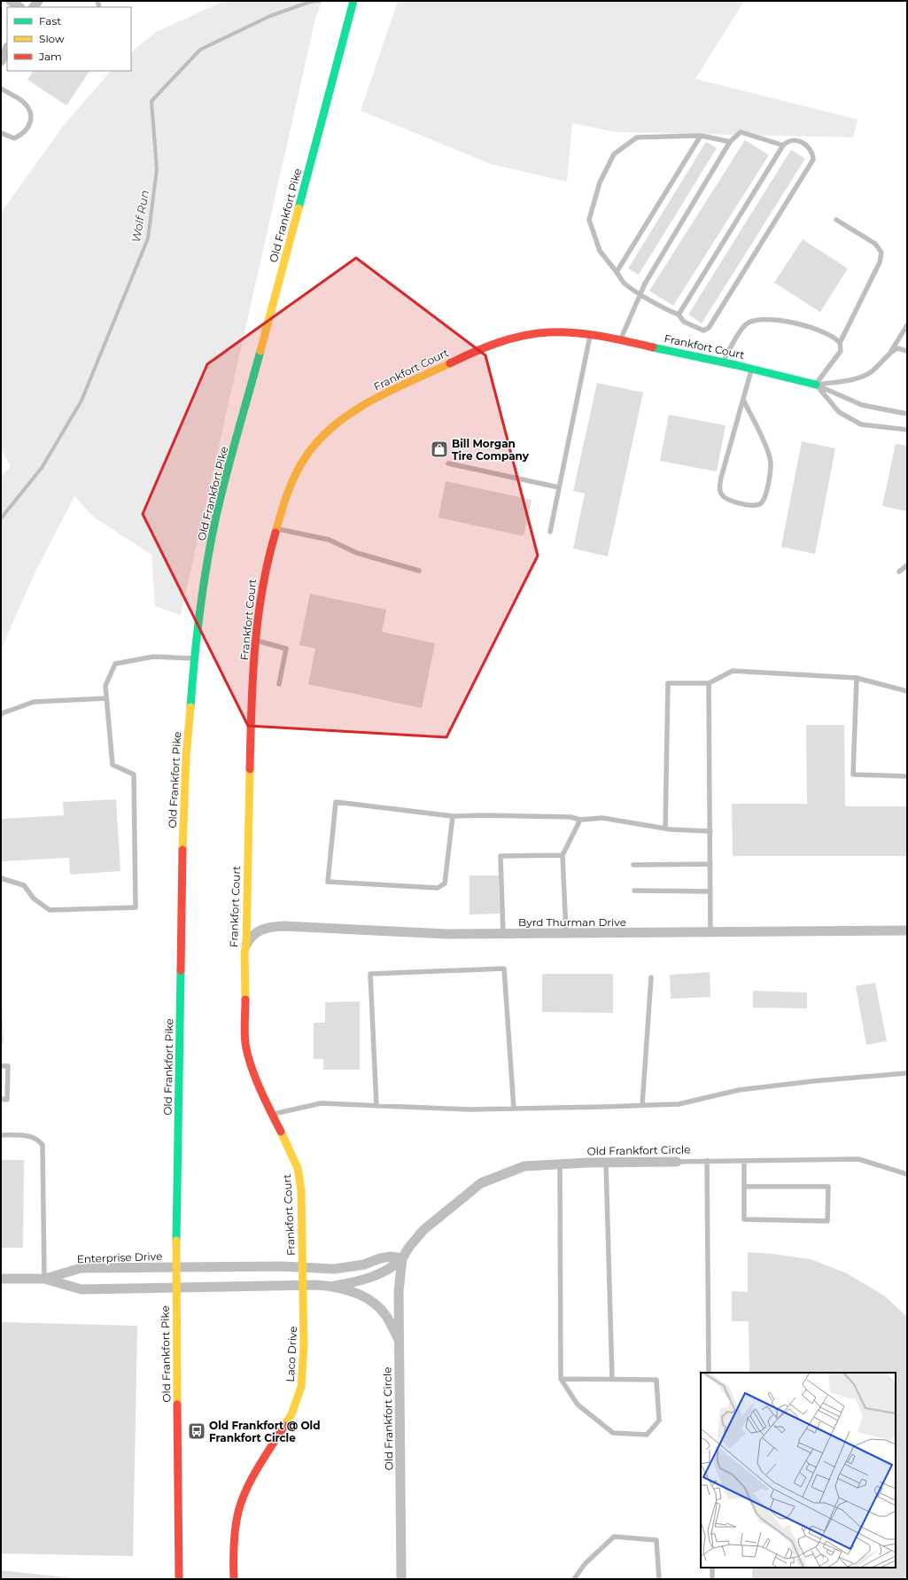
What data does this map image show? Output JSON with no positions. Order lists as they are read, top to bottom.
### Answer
{
  "streets": {
    "street": [
      "Old Frankfort Pike",
      "Frankfort Court",
      "Byrd Thurman Drive",
      "Old Frankfort Circle",
      "Enterprise Drive",
      "Laco Drive"
    ]
  },
  "crossings": [
    ["Old Frankfort Pike", "Frankfort Court"],
    ["Old Frankfort Pike", "Enterprise Drive"],
    ["Frankfort Court", "Byrd Thurman Drive"],
    ["Frankfort Court", "Enterprise Drive"],
    ["Frankfort Court", "Laco Drive"]
  ],
  "water": ["Wolf Run"],
  "places": {
    "shop": ["Bill Morgan Tire Company"],
    "bus stop": ["Old Frankfort @ Old Frankfort Circle"]
  },
  "legend": ["Fast", "Slow", "Jam"]
}
